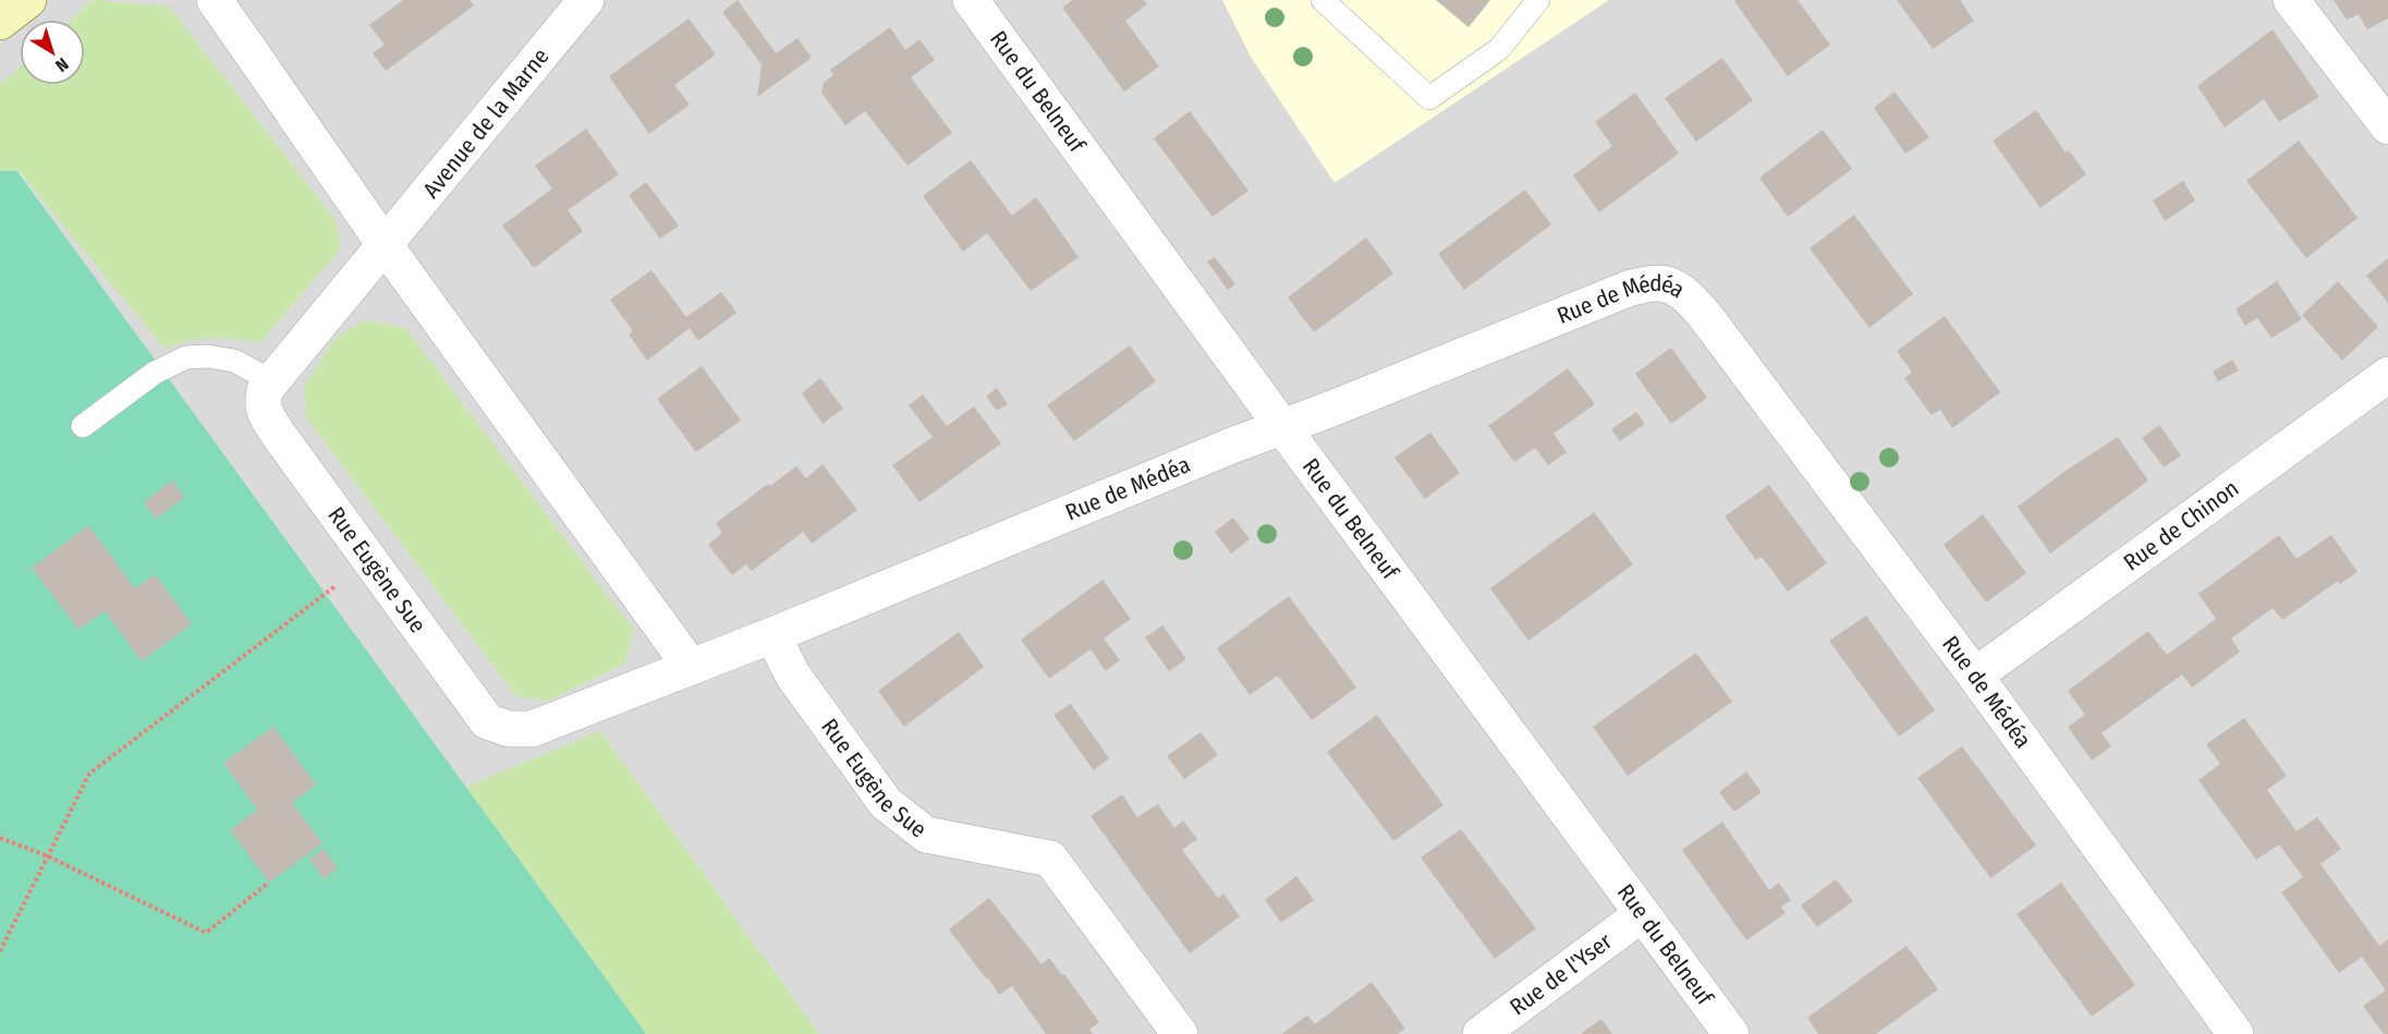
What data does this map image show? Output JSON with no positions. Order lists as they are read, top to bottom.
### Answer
{
  "streets": {
    "street": [
      "Rue du Belneuf",
      "Avenue de la Marne",
      "Rue de Médéa",
      "Rue de Chinon",
      "Rue Eugène Sue",
      "Rue de l'Yser"
    ]
  },
  "crossings": [
    ["Rue du Belneuf", "Rue de Médéa"],
    ["Rue du Belneuf", "Rue de l'Yser"],
    ["Avenue de la Marne", "Rue Eugène Sue"],
    ["Rue de Médéa", "Rue de Chinon"],
    ["Rue de Médéa", "Rue Eugène Sue"]
  ],
  "north": "bottom right"
}
